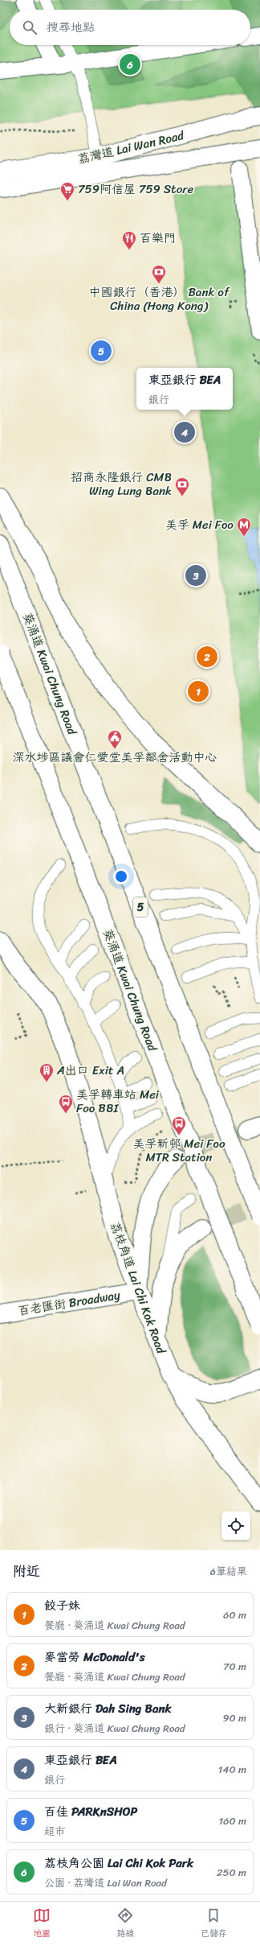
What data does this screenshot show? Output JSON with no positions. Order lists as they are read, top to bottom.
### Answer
{
  "streets": {
    "main road": [
      "荔灣道 Lai Wan Road",
      "葵涌道 Kwai Chung Road",
      "5",
      "荔枝角道 Lai Chi Kok Road",
      "百老匯街 Broadway"
    ]
  },
  "crossings": [
    ["荔枝角道 Lai Chi Kok Road", "百老匯街 Broadway"]
  ],
  "places": {
    "supermarket": ["759阿信屋 759 Store"],
    "restaurant": ["百樂門"],
    "bank": ["中國銀行（香港） Bank of China (Hong Kong)", "招商永隆銀行 CMB Wing Lung Bank"],
    "metro station": ["美孚 Mei Foo"],
    "public building": ["深水埗區議會仁愛堂美孚鄰舍活動中心"],
    "building": ["A出口 Exit A"],
    "bus stop": ["美孚轉車站 Mei Foo BBI", "美孚新邨 Mei Foo MTR Station"]
  },
  "page": {
    "search": "搜尋地點",
    "pins": [
      "6",
      "5",
      "4",
      "3",
      "2",
      "1"
    ],
    "popup": ["東亞銀行 BEA", "銀行"],
    "heading": ["附近", "6筆結果"],
    "list": [
      {
        "mark": "1",
        "name": "餃子妹",
        "note": "餐廳 · 葵涌道 Kwai Chung Road",
        "value": "60 m"
      },
      {
        "mark": "2",
        "name": "麥當勞 McDonald's",
        "note": "餐廳 · 葵涌道 Kwai Chung Road",
        "value": "70 m"
      },
      {
        "mark": "3",
        "name": "大新銀行 Dah Sing Bank",
        "note": "銀行 · 葵涌道 Kwai Chung Road",
        "value": "90 m"
      },
      {
        "mark": "4",
        "name": "東亞銀行 BEA",
        "note": "銀行",
        "value": "140 m"
      },
      {
        "mark": "5",
        "name": "百佳 PARKnSHOP",
        "note": "超市",
        "value": "160 m"
      },
      {
        "mark": "6",
        "name": "荔枝角公園 Lai Chi Kok Park",
        "note": "公園 · 荔灣道 Lai Wan Road",
        "value": "250 m"
      }
    ],
    "nav": ["地圖", "路線", "已儲存"]
  }
}
